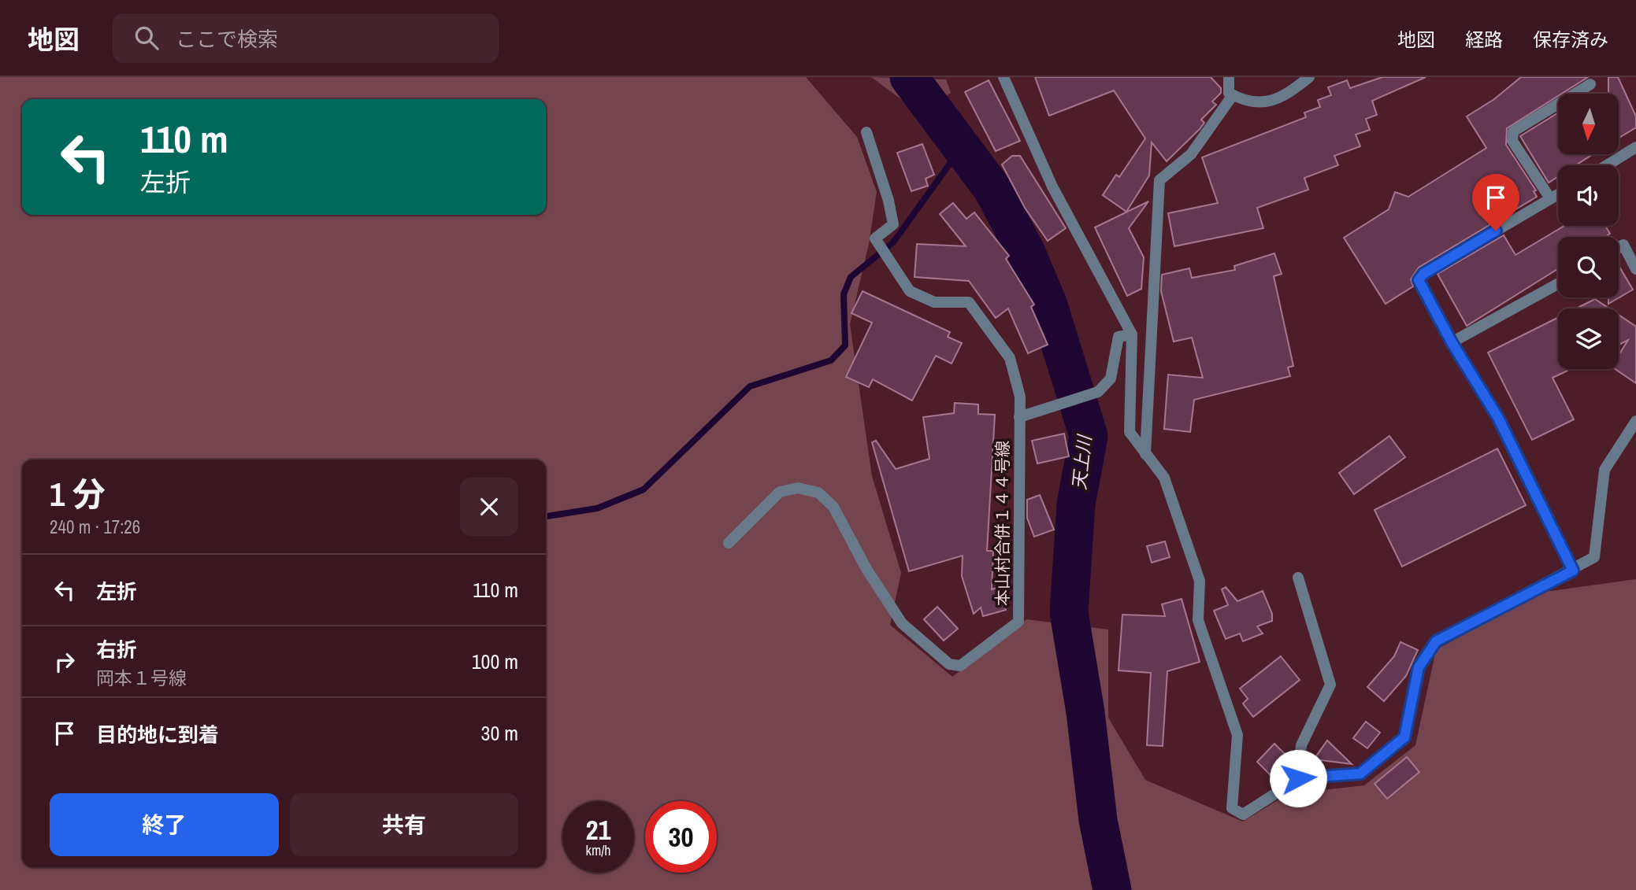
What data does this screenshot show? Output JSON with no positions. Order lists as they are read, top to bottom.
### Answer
{
  "streets": {
    "street": ["本山村合併１４４号線"]
  },
  "water": ["天上川"],
  "north": "bottom",
  "page": {
    "header": "地図",
    "search": "ここで検索",
    "nav": ["地図", "経路", "保存済み"],
    "turn": ["110 m", "左折"],
    "heading": ["1 分", "240 m · 17:26"],
    "list": [
      {
        "name": "左折",
        "value": "110 m"
      },
      {
        "name": "右折",
        "note": "岡本１号線",
        "value": "100 m"
      },
      {
        "name": "目的地に到着",
        "value": "30 m"
      }
    ],
    "buttons": ["終了", "共有"],
    "speed": "21 km/h",
    "limit": "30"
  }
}
